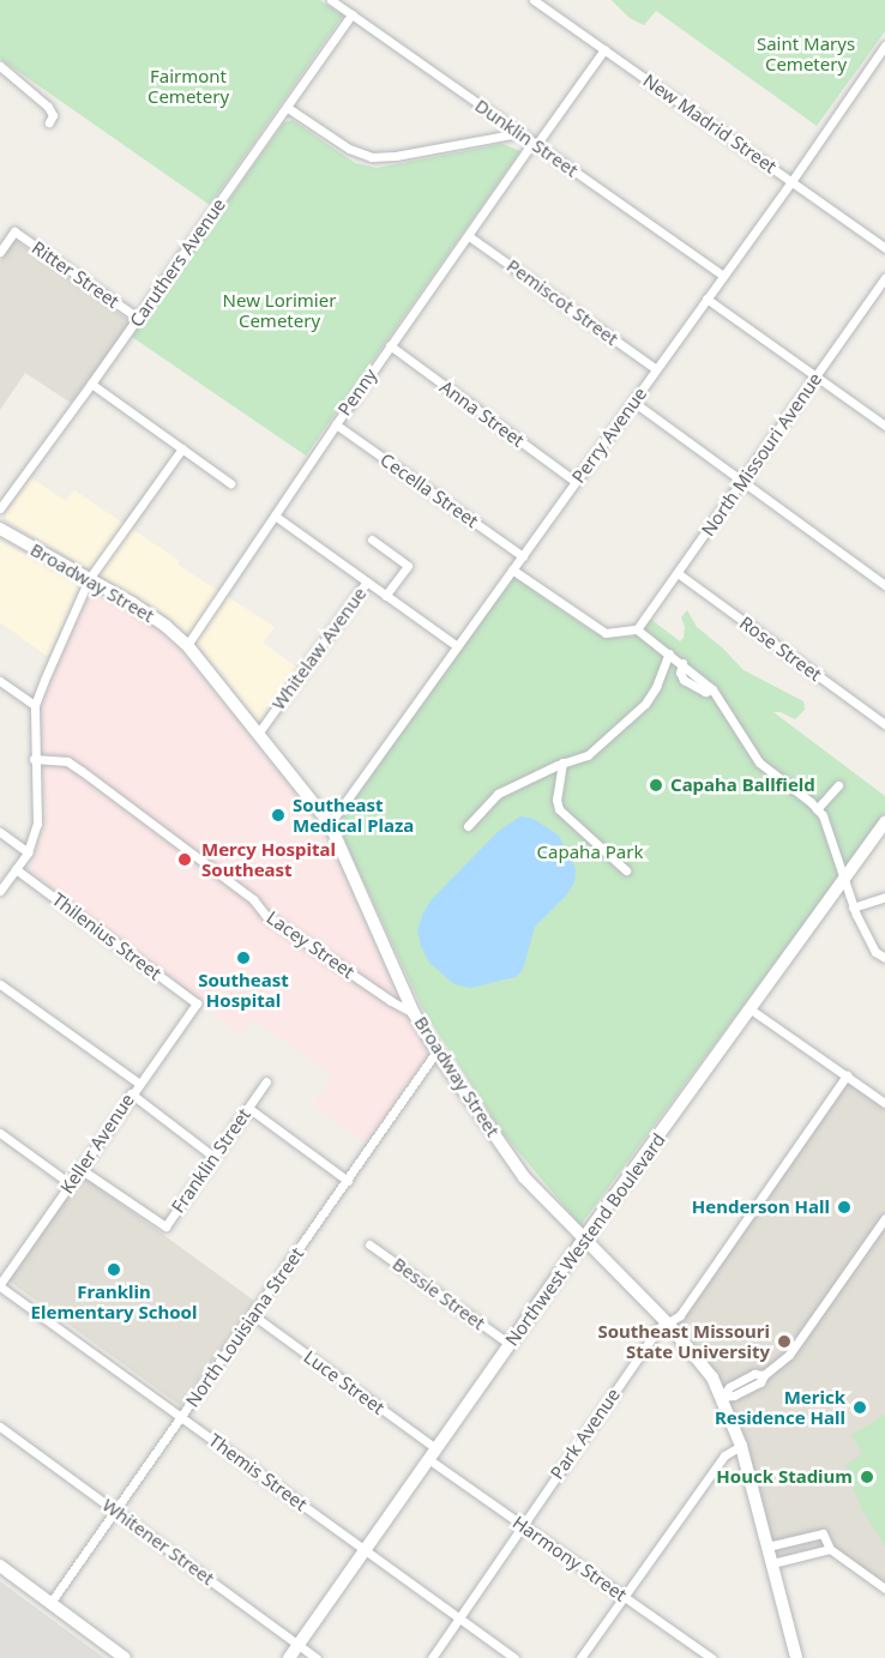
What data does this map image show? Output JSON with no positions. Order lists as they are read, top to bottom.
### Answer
{
  "streets": {
    "main road": ["Broadway Street", "Northwest Westend Boulevard"],
    "street": [
      "New Madrid Street",
      "Dunklin Street",
      "Caruthers Avenue",
      "Ritter Street",
      "Pemiscot Street",
      "Penny",
      "Anna Street",
      "Perry Avenue",
      "North Missouri Avenue",
      "Cecella Street",
      "Whitelaw Avenue",
      "Rose Street",
      "Thilenius Street",
      "Lacey Street",
      "Keller Avenue",
      "Franklin Street",
      "Bessie Street",
      "North Louisiana Street",
      "Luce Street",
      "Park Avenue",
      "Themis Street",
      "Whitener Street",
      "Harmony Street"
    ]
  },
  "crossings": [
    ["New Madrid Street", "Penny"],
    ["New Madrid Street", "Perry Avenue"],
    ["Dunklin Street", "Caruthers Avenue"],
    ["Dunklin Street", "Penny"],
    ["Dunklin Street", "Perry Avenue"],
    ["Caruthers Avenue", "Ritter Street"],
    ["Pemiscot Street", "Penny"],
    ["Pemiscot Street", "Perry Avenue"],
    ["Penny", "Anna Street"],
    ["Penny", "Cecella Street"],
    ["Penny", "Broadway Street"],
    ["Anna Street", "Perry Avenue"],
    ["Perry Avenue", "Cecella Street"],
    ["Perry Avenue", "Broadway Street"],
    ["Perry Avenue", "Whitelaw Avenue"],
    ["North Missouri Avenue", "Rose Street"],
    ["Broadway Street", "Whitelaw Avenue"],
    ["Broadway Street", "Lacey Street"],
    ["Broadway Street", "Northwest Westend Boulevard"],
    ["Broadway Street", "North Louisiana Street"],
    ["Broadway Street", "Park Avenue"],
    ["Thilenius Street", "Keller Avenue"],
    ["Keller Avenue", "Franklin Street"],
    ["Keller Avenue", "Themis Street"],
    ["Northwest Westend Boulevard", "Bessie Street"],
    ["Northwest Westend Boulevard", "Luce Street"],
    ["Northwest Westend Boulevard", "Themis Street"],
    ["Northwest Westend Boulevard", "Whitener Street"],
    ["Northwest Westend Boulevard", "Harmony Street"],
    ["North Louisiana Street", "Luce Street"],
    ["North Louisiana Street", "Themis Street"],
    ["North Louisiana Street", "Whitener Street"],
    ["Luce Street", "Harmony Street"],
    ["Park Avenue", "Themis Street"],
    ["Park Avenue", "Harmony Street"]
  ],
  "parks": [
    "Saint Marys Cemetery",
    "Fairmont Cemetery",
    "New Lorimier Cemetery",
    "Capaha Park"
  ],
  "places": [
    "Capaha Ballfield",
    "Southeast Medical Plaza",
    "Mercy Hospital Southeast",
    "Southeast Hospital",
    "Henderson Hall",
    "Franklin Elementary School",
    "Southeast Missouri State University",
    "Merick Residence Hall",
    "Houck Stadium"
  ]
}
